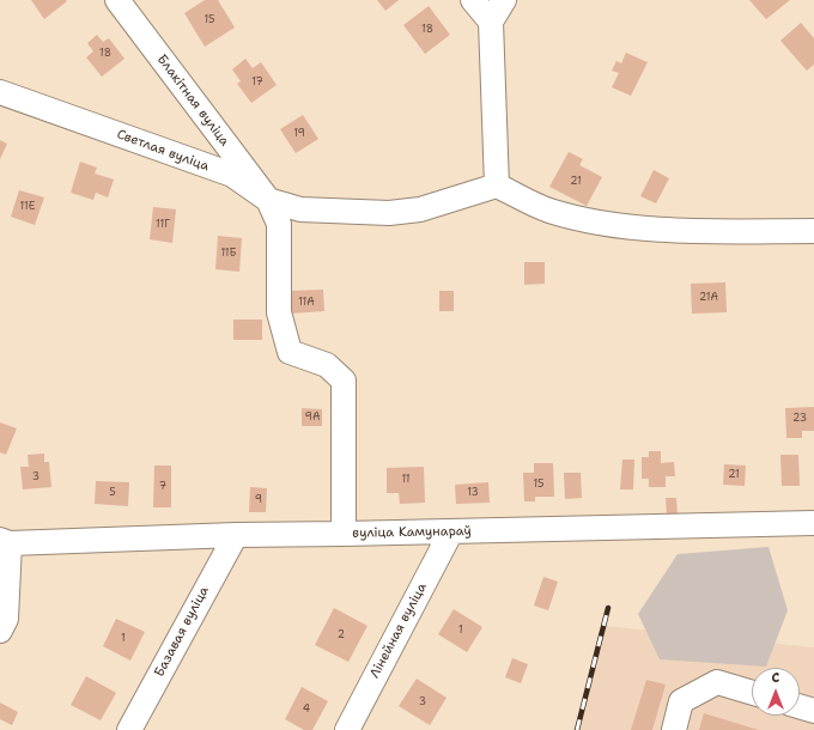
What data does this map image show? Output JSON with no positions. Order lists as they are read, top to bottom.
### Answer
{
  "streets": {
    "street": [
      "Блакітная вуліца",
      "Светлая вуліца",
      "вуліца Камунараў",
      "Лінейная вуліца",
      "Базавая вуліца"
    ]
  },
  "crossings": [
    ["Блакітная вуліца", "Светлая вуліца"],
    ["Блакітная вуліца", "вуліца Камунараў"],
    ["вуліца Камунараў", "Лінейная вуліца"],
    ["вуліца Камунараў", "Базавая вуліца"]
  ],
  "house_numbers": [
    "15",
    "18",
    "18",
    "17",
    "19",
    "21",
    "11Е",
    "11Г",
    "11Б",
    "21А",
    "11А",
    "9А",
    "23",
    "21",
    "3",
    "11",
    "15",
    "7",
    "5",
    "13",
    "9",
    "1",
    "2",
    "1",
    "3",
    "4"
  ],
  "north": "top"
}
